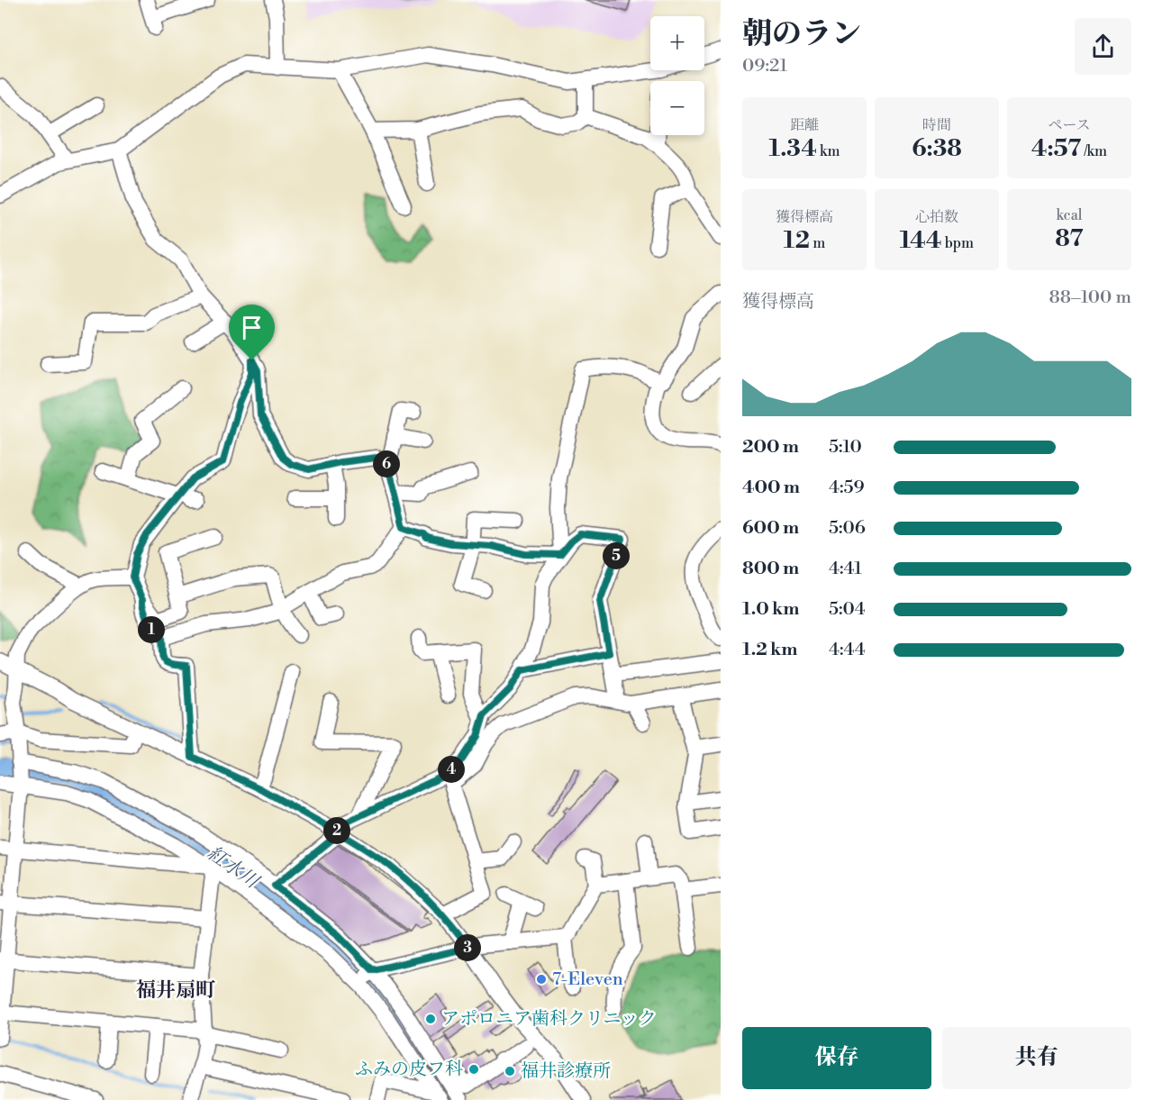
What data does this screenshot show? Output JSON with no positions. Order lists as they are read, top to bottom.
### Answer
{
  "districts": ["福井扇町"],
  "water": ["紅水川"],
  "places": [
    "7-Eleven",
    "アポロニア歯科クリニック",
    "ふみの皮フ科",
    "福井診療所"
  ],
  "page": {
    "heading": ["朝のラン", "09:21"],
    "map_buttons": ["+", "−"],
    "stats": [
      ["距離", "1.34 km"],
      ["時間", "6:38"],
      ["ペース", "4:57 /km"],
      ["獲得標高", "12 m"],
      ["心拍数", "144 bpm"],
      ["kcal", "87"]
    ],
    "chart": ["獲得標高", "88–100 m"],
    "list": [
      {
        "name": "200 m",
        "note": "5:10"
      },
      {
        "name": "400 m",
        "note": "4:59"
      },
      {
        "name": "600 m",
        "note": "5:06"
      },
      {
        "name": "800 m",
        "note": "4:41"
      },
      {
        "name": "1.0 km",
        "note": "5:04"
      },
      {
        "name": "1.2 km",
        "note": "4:44"
      }
    ],
    "pins": [
      "6",
      "5",
      "1",
      "4",
      "2",
      "3"
    ],
    "buttons": ["保存", "共有"]
  }
}
